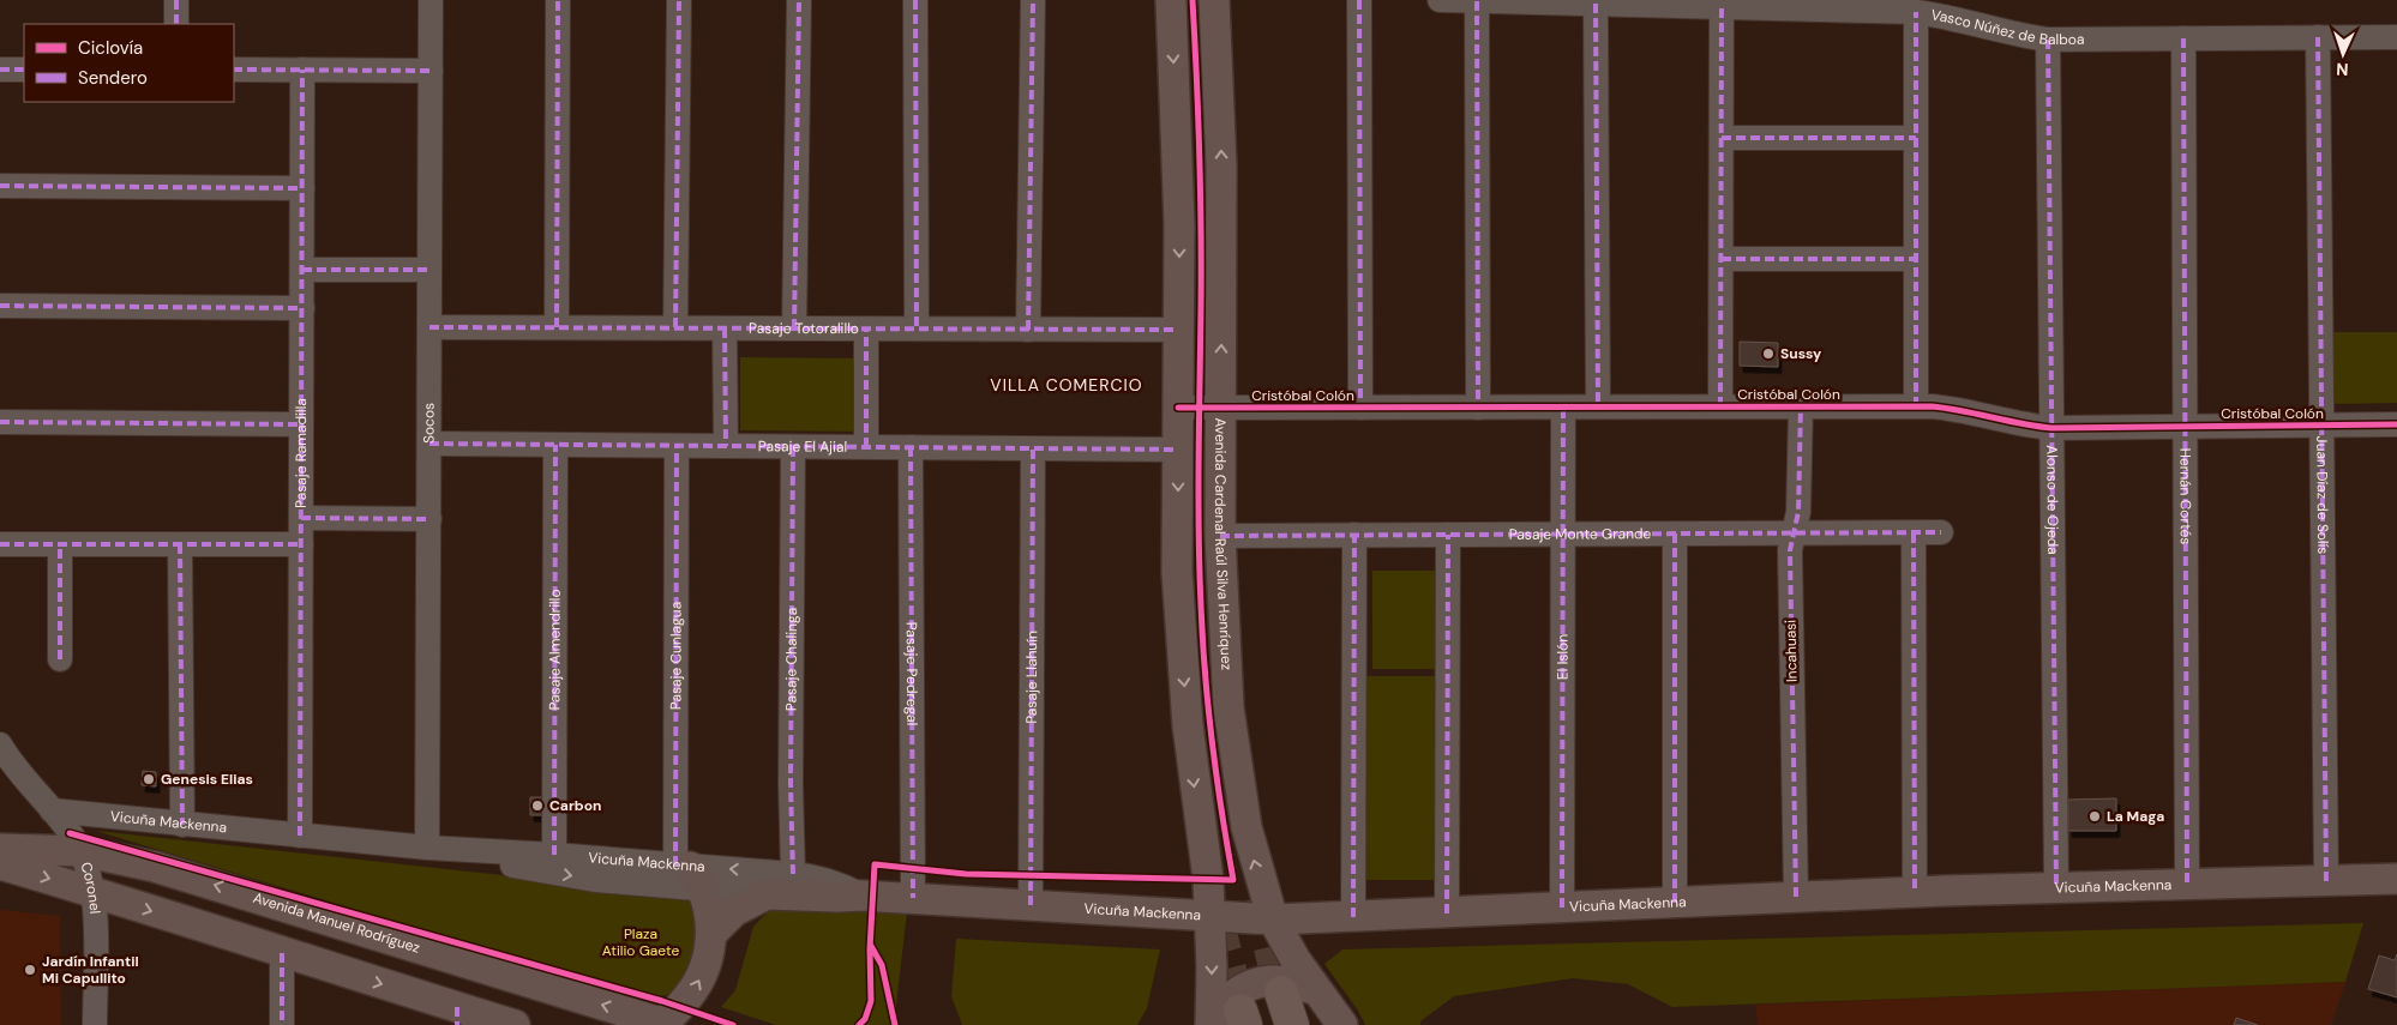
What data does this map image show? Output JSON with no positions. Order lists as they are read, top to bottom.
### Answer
{
  "streets": {
    "main road": ["Avenida Cardenal Raúl Silva Henríquez", "Vicuña Mackenna", "Avenida Manuel Rodríguez"],
    "street": [
      "Vasco Núñez de Balboa",
      "Pasaje Totoralillo",
      "Cristóbal Colón",
      "Socos",
      "Pasaje El Ajial",
      "Pasaje Ramadilla",
      "Juan Díaz de Solís",
      "Hernán Cortés",
      "Alonso de Ojeda",
      "Pasaje Monte Grande",
      "Pasaje Almendrillo",
      "Incahuasi",
      "Pasaje Cunlagua",
      "El Islón",
      "Pasaje Chalinga",
      "Pasaje Pedregal",
      "Pasaje Llahuín",
      "Coronel"
    ]
  },
  "crossings": [
    ["Vasco Núñez de Balboa", "Juan Díaz de Solís"],
    ["Vasco Núñez de Balboa", "Hernán Cortés"],
    ["Vasco Núñez de Balboa", "Alonso de Ojeda"],
    ["Pasaje Totoralillo", "Socos"],
    ["Cristóbal Colón", "Juan Díaz de Solís"],
    ["Cristóbal Colón", "Hernán Cortés"],
    ["Cristóbal Colón", "Alonso de Ojeda"],
    ["Cristóbal Colón", "Avenida Cardenal Raúl Silva Henríquez"],
    ["Cristóbal Colón", "Incahuasi"],
    ["Cristóbal Colón", "El Islón"],
    ["Socos", "Pasaje El Ajial"],
    ["Socos", "Vicuña Mackenna"],
    ["Pasaje El Ajial", "Pasaje Almendrillo"],
    ["Pasaje El Ajial", "Pasaje Cunlagua"],
    ["Pasaje El Ajial", "Pasaje Chalinga"],
    ["Pasaje El Ajial", "Pasaje Pedregal"],
    ["Pasaje El Ajial", "Pasaje Llahuín"],
    ["Pasaje Ramadilla", "Vicuña Mackenna"],
    ["Juan Díaz de Solís", "Vicuña Mackenna"],
    ["Hernán Cortés", "Vicuña Mackenna"],
    ["Alonso de Ojeda", "Vicuña Mackenna"],
    ["Pasaje Monte Grande", "Avenida Cardenal Raúl Silva Henríquez"],
    ["Pasaje Monte Grande", "Incahuasi"],
    ["Pasaje Monte Grande", "El Islón"],
    ["Avenida Cardenal Raúl Silva Henríquez", "Vicuña Mackenna"],
    ["Pasaje Almendrillo", "Vicuña Mackenna"],
    ["Incahuasi", "Vicuña Mackenna"],
    ["Pasaje Cunlagua", "Vicuña Mackenna"],
    ["El Islón", "Vicuña Mackenna"],
    ["Pasaje Chalinga", "Vicuña Mackenna"],
    ["Pasaje Pedregal", "Vicuña Mackenna"],
    ["Pasaje Llahuín", "Vicuña Mackenna"],
    ["Vicuña Mackenna", "Coronel"],
    ["Coronel", "Avenida Manuel Rodríguez"]
  ],
  "districts": ["VILLA COMERCIO"],
  "parks": ["Plaza Atilio Gaete"],
  "places": [
    "Sussy",
    "Genesis Elias",
    "Carbon",
    "La Maga",
    "Jardín Infantil Mi Capullito"
  ],
  "legend": ["Ciclovía", "Sendero"],
  "north": "bottom"
}
